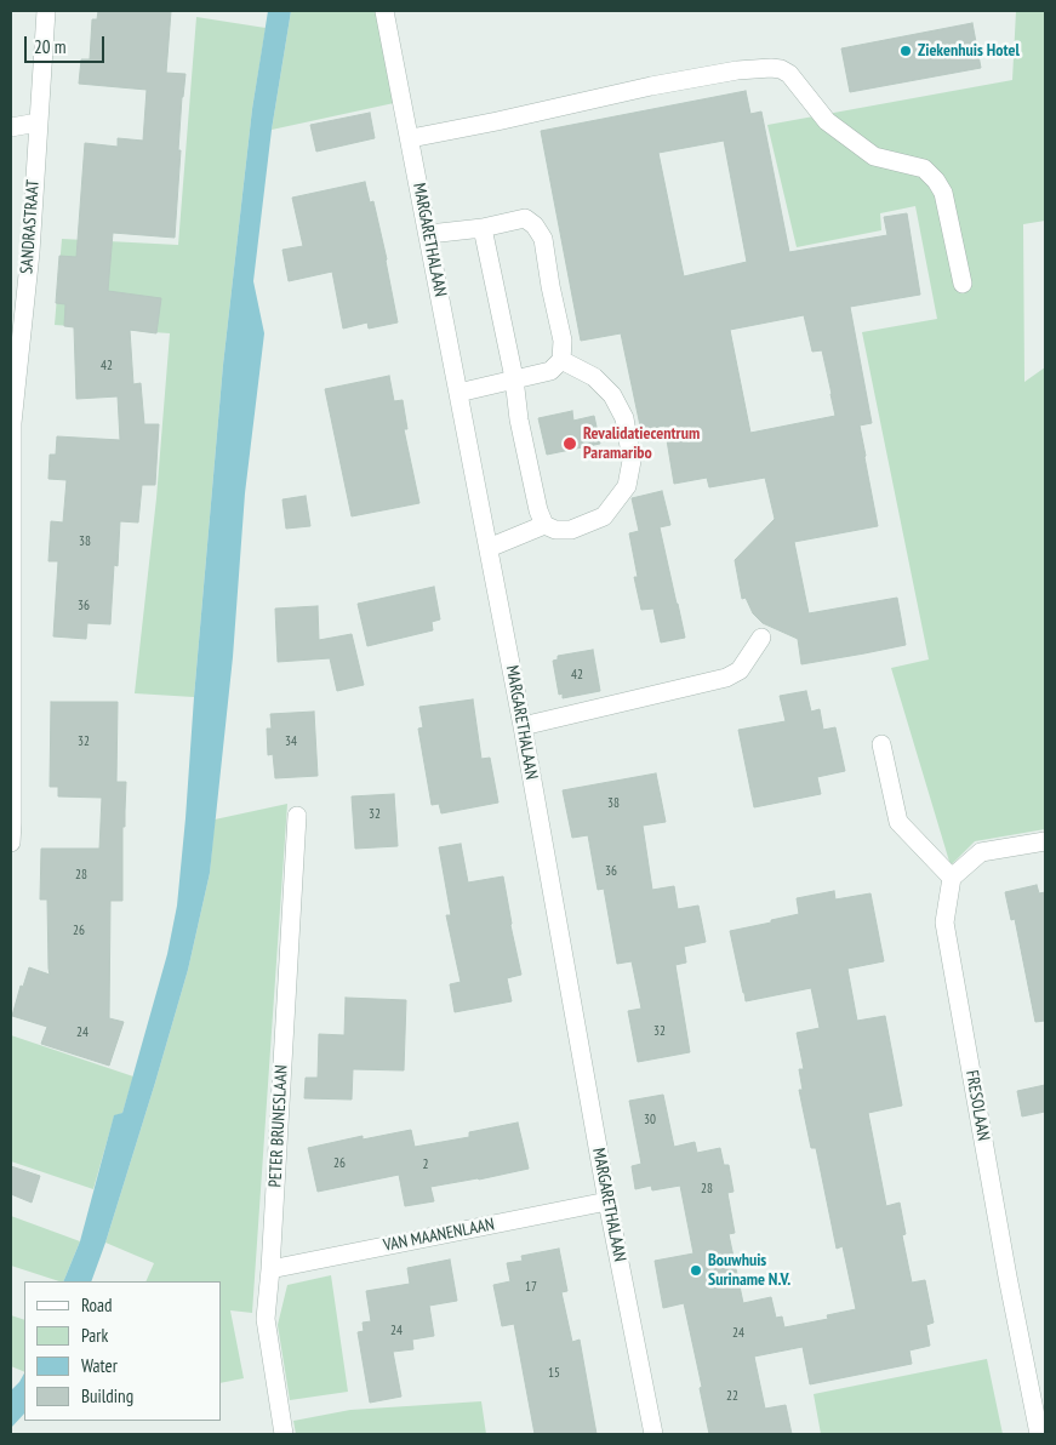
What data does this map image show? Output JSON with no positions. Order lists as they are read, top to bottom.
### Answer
{
  "streets": {
    "street": [
      "SANDRASTRAAT",
      "MARGARETHALAAN",
      "FRESOLAAN",
      "PETER BRUNESLAAN",
      "VAN MAANENLAAN"
    ]
  },
  "crossings": [
    ["MARGARETHALAAN", "VAN MAANENLAAN"],
    ["PETER BRUNESLAAN", "VAN MAANENLAAN"]
  ],
  "places": ["Ziekenhuis Hotel", "Revalidatiecentrum Paramaribo", "Bouwhuis Suriname N.V."],
  "house_numbers": [
    "42",
    "38",
    "36",
    "42",
    "32",
    "34",
    "38",
    "32",
    "36",
    "28",
    "26",
    "32",
    "24",
    "30",
    "26",
    "2",
    "28",
    "17",
    "24",
    "24",
    "15",
    "22"
  ],
  "legend": [
    "Road",
    "Park",
    "Water",
    "Building"
  ],
  "scale_bar": "20 m"
}
